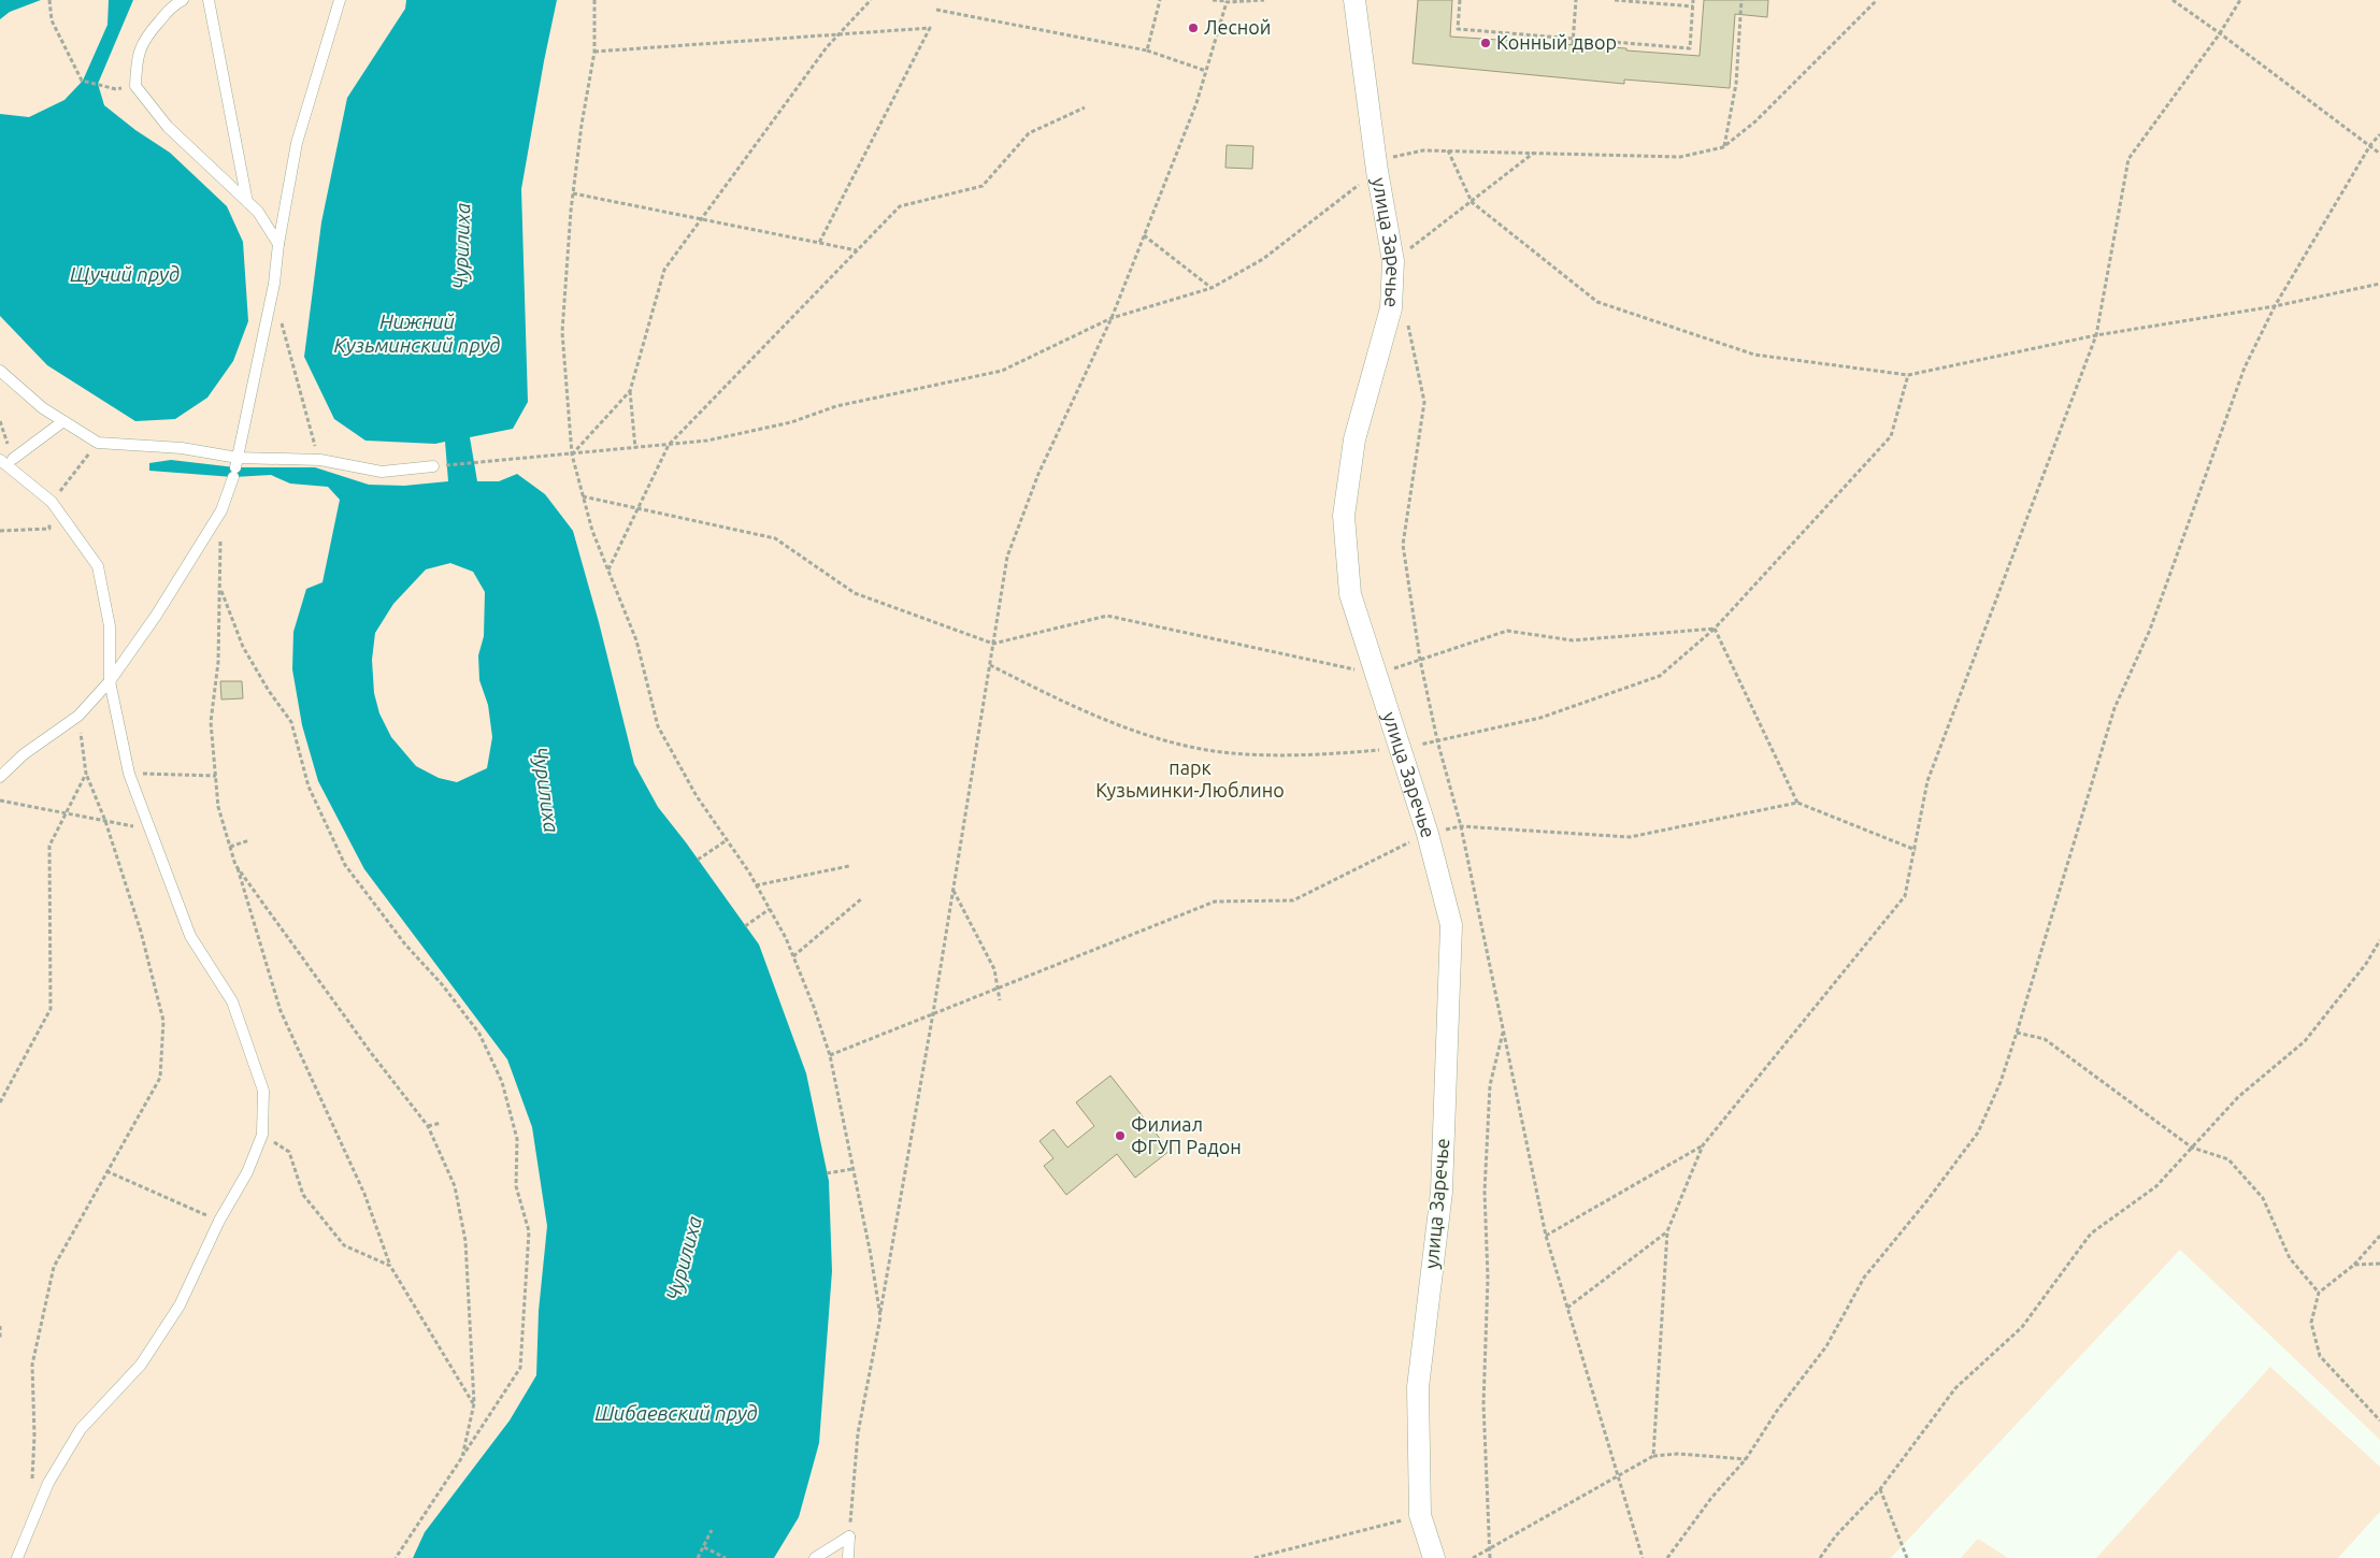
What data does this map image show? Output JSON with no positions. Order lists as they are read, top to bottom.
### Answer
{
  "streets": {
    "street": ["улица Заречье"]
  },
  "water": [
    "Чурилиха",
    "Щучий пруд",
    "Нижний Кузьминский пруд",
    "Шибаевский пруд"
  ],
  "parks": ["парк Кузьминки-Люблино"],
  "places": ["Лесной", "Конный двор", "Филиал ФГУП Радон"]
}
